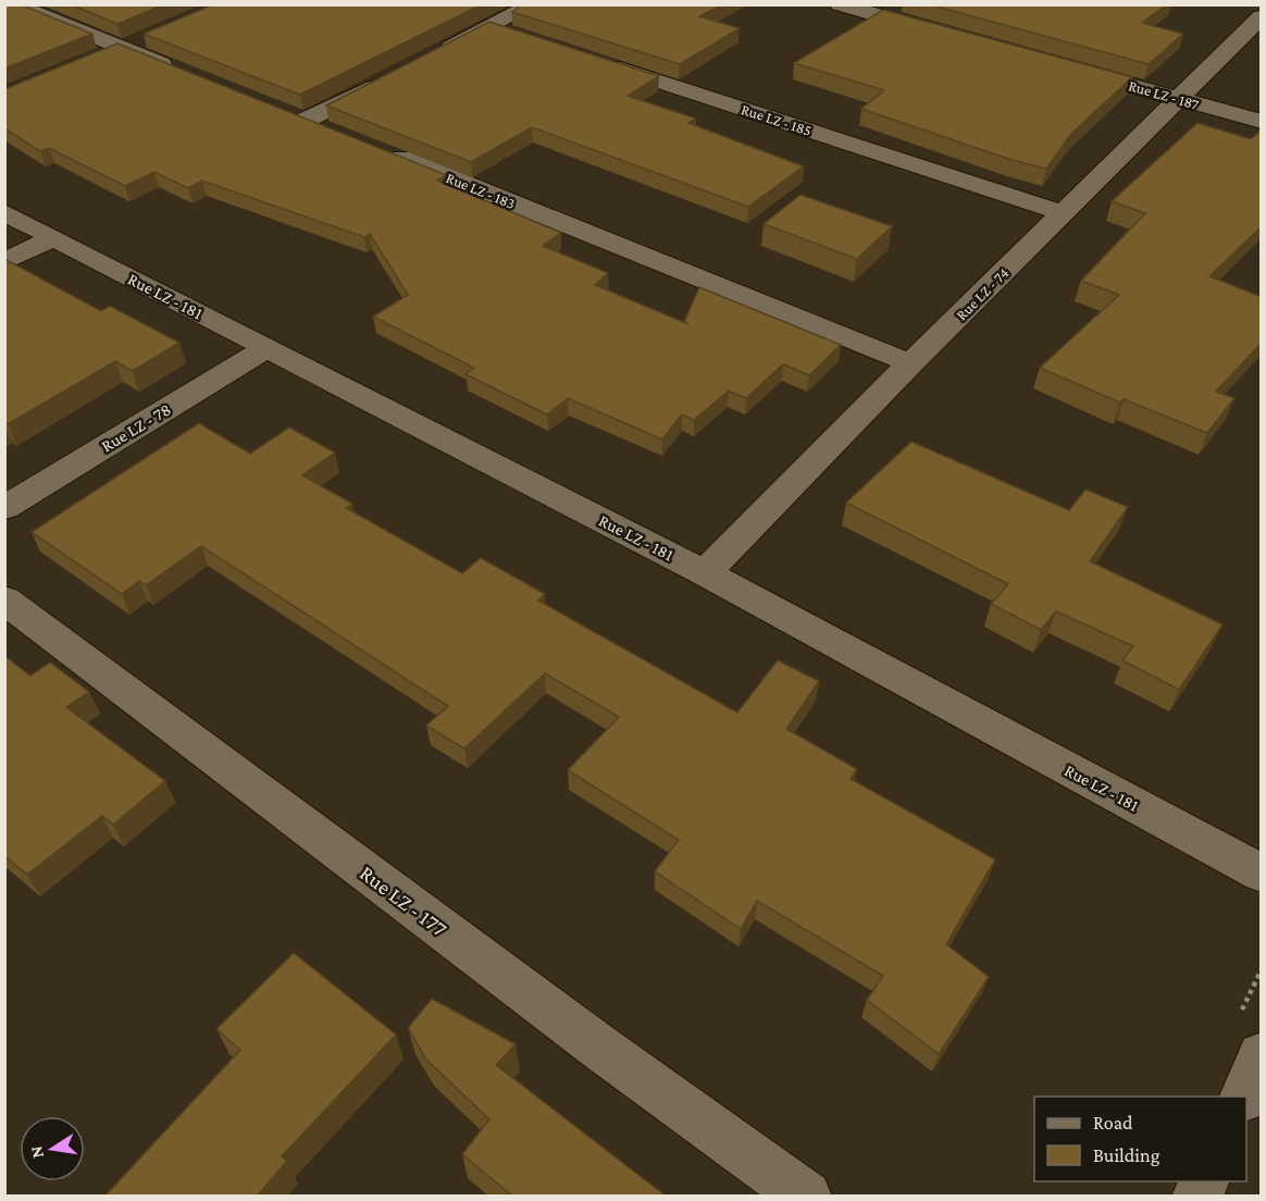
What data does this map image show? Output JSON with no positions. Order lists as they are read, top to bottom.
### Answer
{
  "streets": {
    "street": [
      "Rue LZ - 187",
      "Rue LZ - 185",
      "Rue LZ - 183",
      "Rue LZ - 74",
      "Rue LZ - 181",
      "Rue LZ - 78",
      "Rue LZ - 177"
    ]
  },
  "crossings": [
    ["Rue LZ - 187", "Rue LZ - 74"],
    ["Rue LZ - 185", "Rue LZ - 74"],
    ["Rue LZ - 183", "Rue LZ - 74"],
    ["Rue LZ - 74", "Rue LZ - 181"],
    ["Rue LZ - 181", "Rue LZ - 78"]
  ],
  "legend": ["Road", "Building"],
  "north": "left"
}
